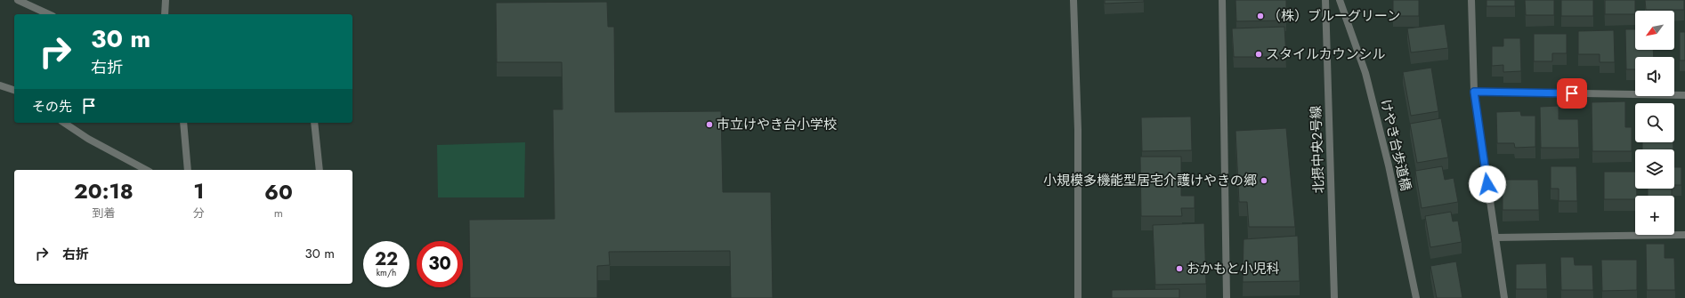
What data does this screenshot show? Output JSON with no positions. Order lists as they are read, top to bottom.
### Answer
{
  "streets": {
    "street": ["けやき台歩道橋", "北摂中央２号線"]
  },
  "places": [
    "（株）ブルーグリーン",
    "スタイルカウンシル",
    "市立けやき台小学校",
    "小規模多機能型居宅介護けやきの郷",
    "おかもと小児科"
  ],
  "north": "bottom left",
  "page": {
    "map_buttons": "+",
    "turn": ["30 m", "右折"],
    "then": "その先",
    "eta": [
      "20:18",
      "到着",
      "1",
      "分",
      "60",
      "m"
    ],
    "list": [
      {
        "name": "右折",
        "value": "30 m"
      }
    ],
    "speed": "22 km/h",
    "limit": "30"
  }
}
